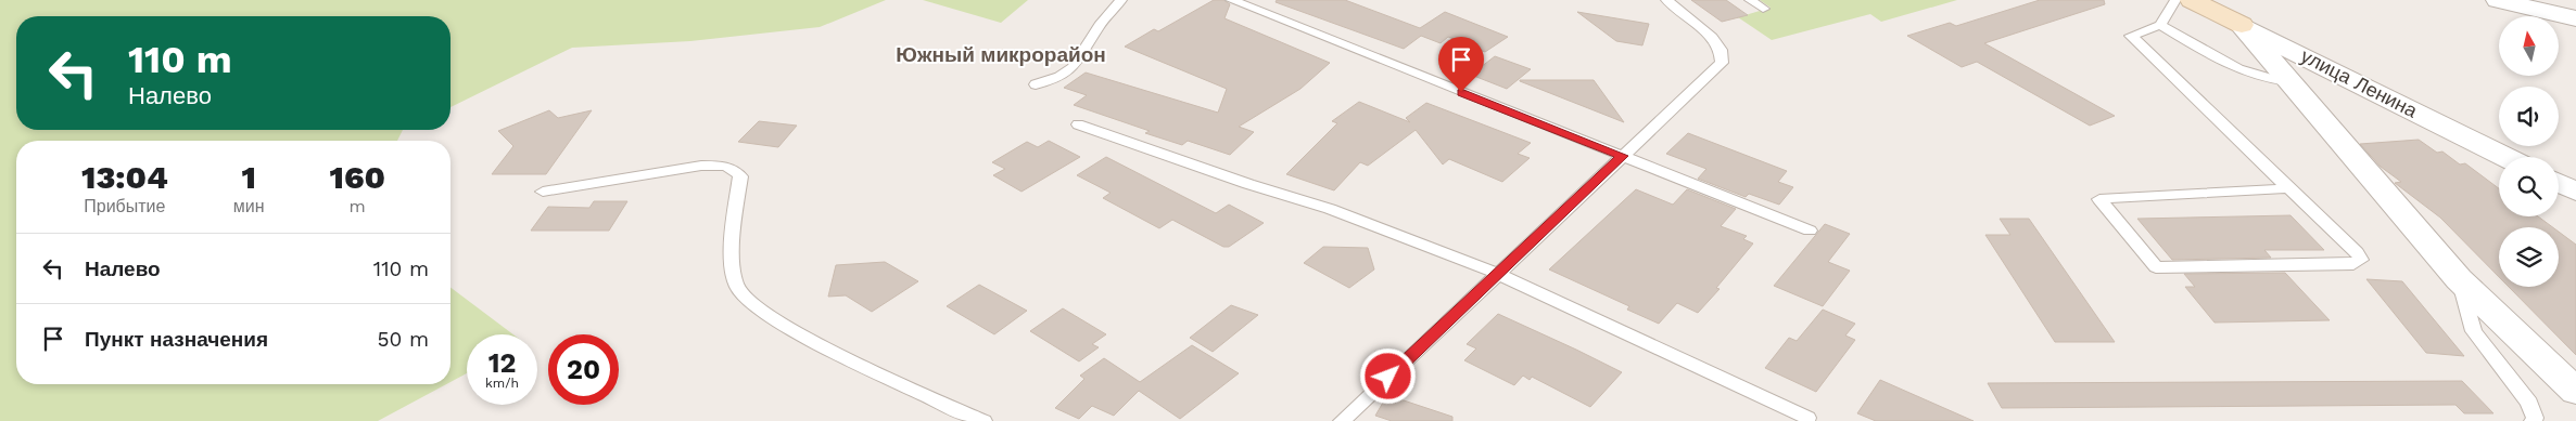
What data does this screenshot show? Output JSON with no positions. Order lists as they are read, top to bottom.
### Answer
{
  "streets": {
    "street": ["улица Ленина"]
  },
  "districts": ["Южный микрорайон"],
  "north": "top",
  "page": {
    "turn": ["110 m", "Налево"],
    "eta": [
      "13:04",
      "Прибытие",
      "1",
      "мин",
      "160",
      "m"
    ],
    "list": [
      {
        "name": "Налево",
        "value": "110 m"
      },
      {
        "name": "Пункт назначения",
        "value": "50 m"
      }
    ],
    "speed": "12 km/h",
    "limit": "20"
  }
}
